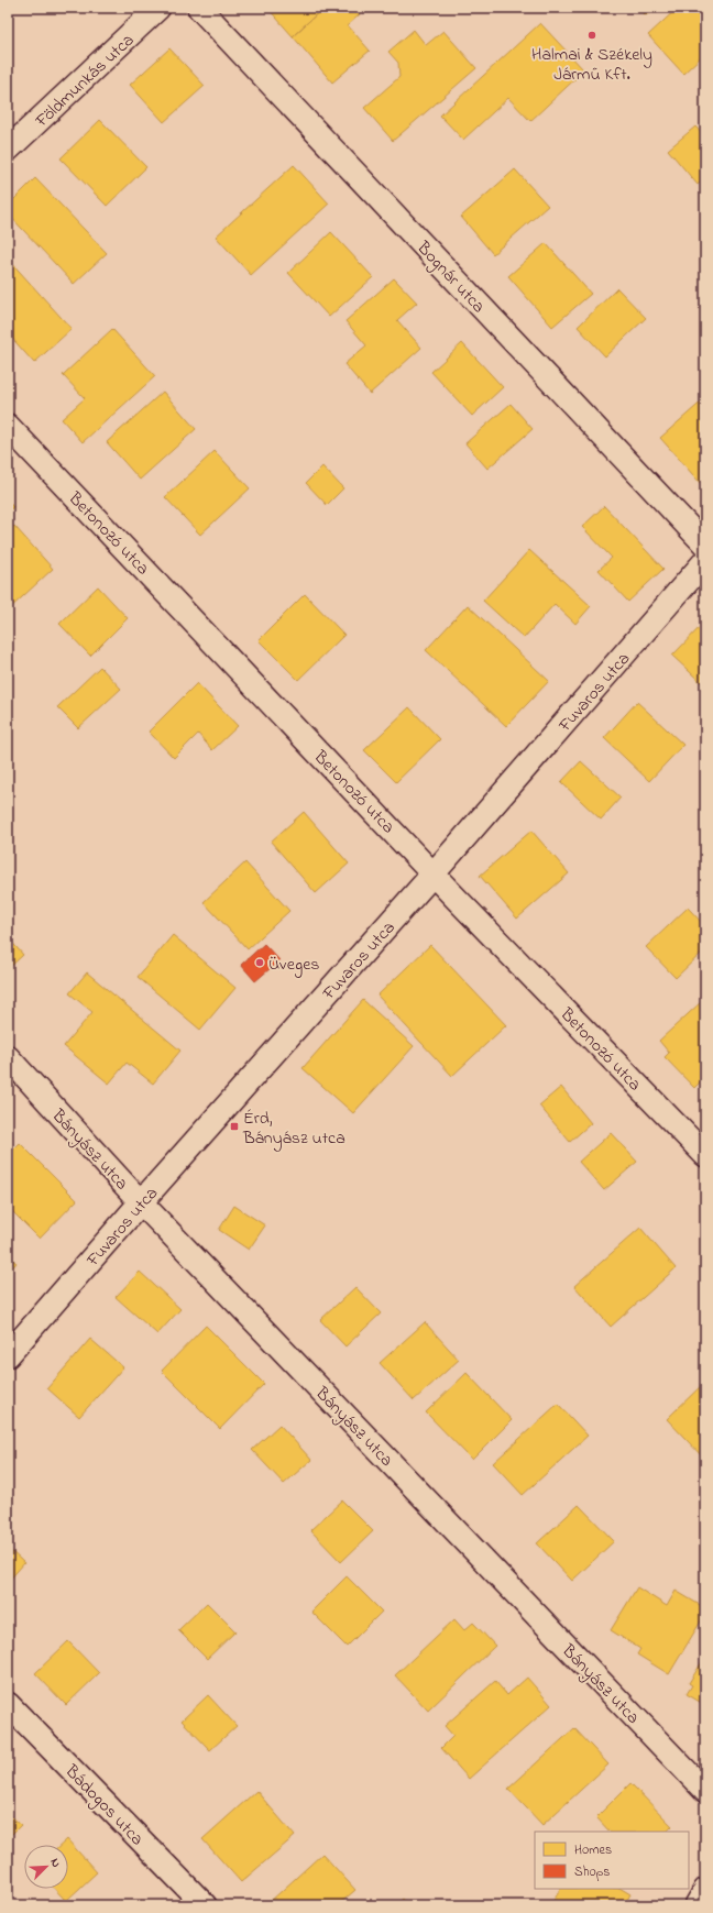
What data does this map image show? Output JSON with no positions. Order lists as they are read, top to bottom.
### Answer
{
  "streets": {
    "street": [
      "Földmunkás utca",
      "Bognár utca",
      "Betonozó utca",
      "Fuvaros utca",
      "Bányász utca",
      "Bádogos utca"
    ]
  },
  "crossings": [
    ["Betonozó utca", "Fuvaros utca"],
    ["Fuvaros utca", "Bányász utca"]
  ],
  "places": {
    "other": ["Halmai & Székely Jármű Kft.", "Üveges"],
    "transit": ["Érd, Bányász utca"]
  },
  "legend": ["Homes", "Shops"],
  "north": "top right"
}
